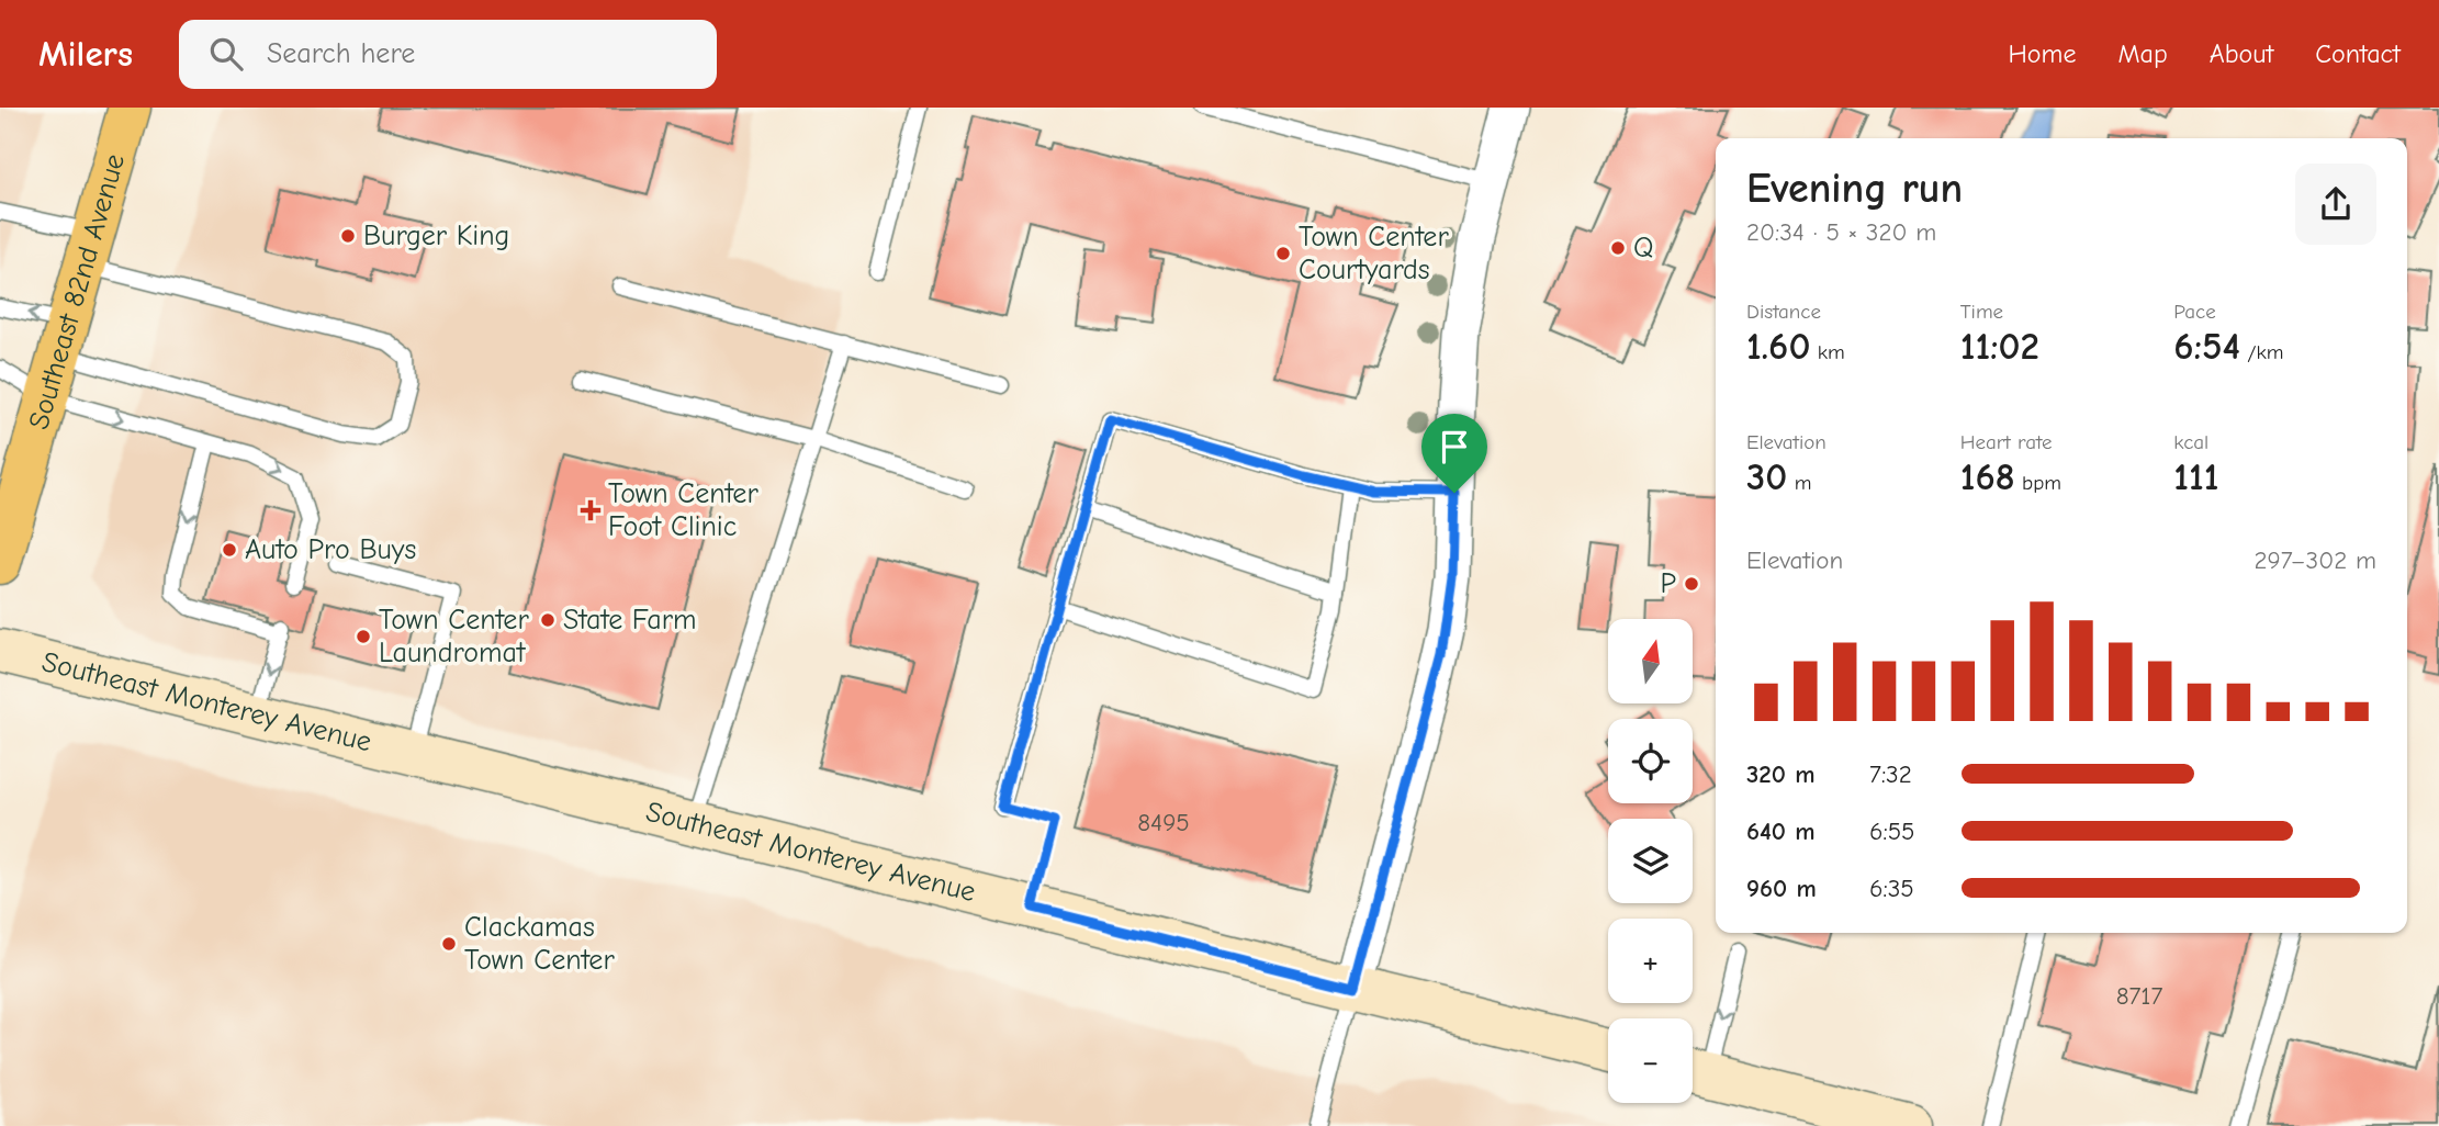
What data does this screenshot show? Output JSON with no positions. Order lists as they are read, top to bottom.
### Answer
{
  "streets": {
    "main road": ["Southeast 82nd Avenue", "Southeast Monterey Avenue"]
  },
  "places": {
    "other": [
      "Burger King",
      "Q",
      "Town Center Courtyards",
      "Auto Pro Buys",
      "P",
      "State Farm",
      "Town Center Laundromat",
      "Clackamas Town Center"
    ],
    "health": ["Town Center Foot Clinic"]
  },
  "house_numbers": ["8495", "8717"],
  "north": "top",
  "page": {
    "header": "Milers",
    "search": "Search here",
    "nav": [
      "Home",
      "Map",
      "About",
      "Contact"
    ],
    "heading": ["Evening run", "20:34 · 5 × 320 m"],
    "stats": [
      ["Distance", "1.60 km"],
      ["Time", "11:02"],
      ["Pace", "6:54 /km"],
      ["Elevation", "30 m"],
      ["Heart rate", "168 bpm"],
      ["kcal", "111"]
    ],
    "chart": ["Elevation", "297–302 m"],
    "map_buttons": ["+", "−"],
    "list": [
      {
        "name": "320 m",
        "note": "7:32"
      },
      {
        "name": "640 m",
        "note": "6:55"
      },
      {
        "name": "960 m",
        "note": "6:35"
      }
    ]
  }
}
